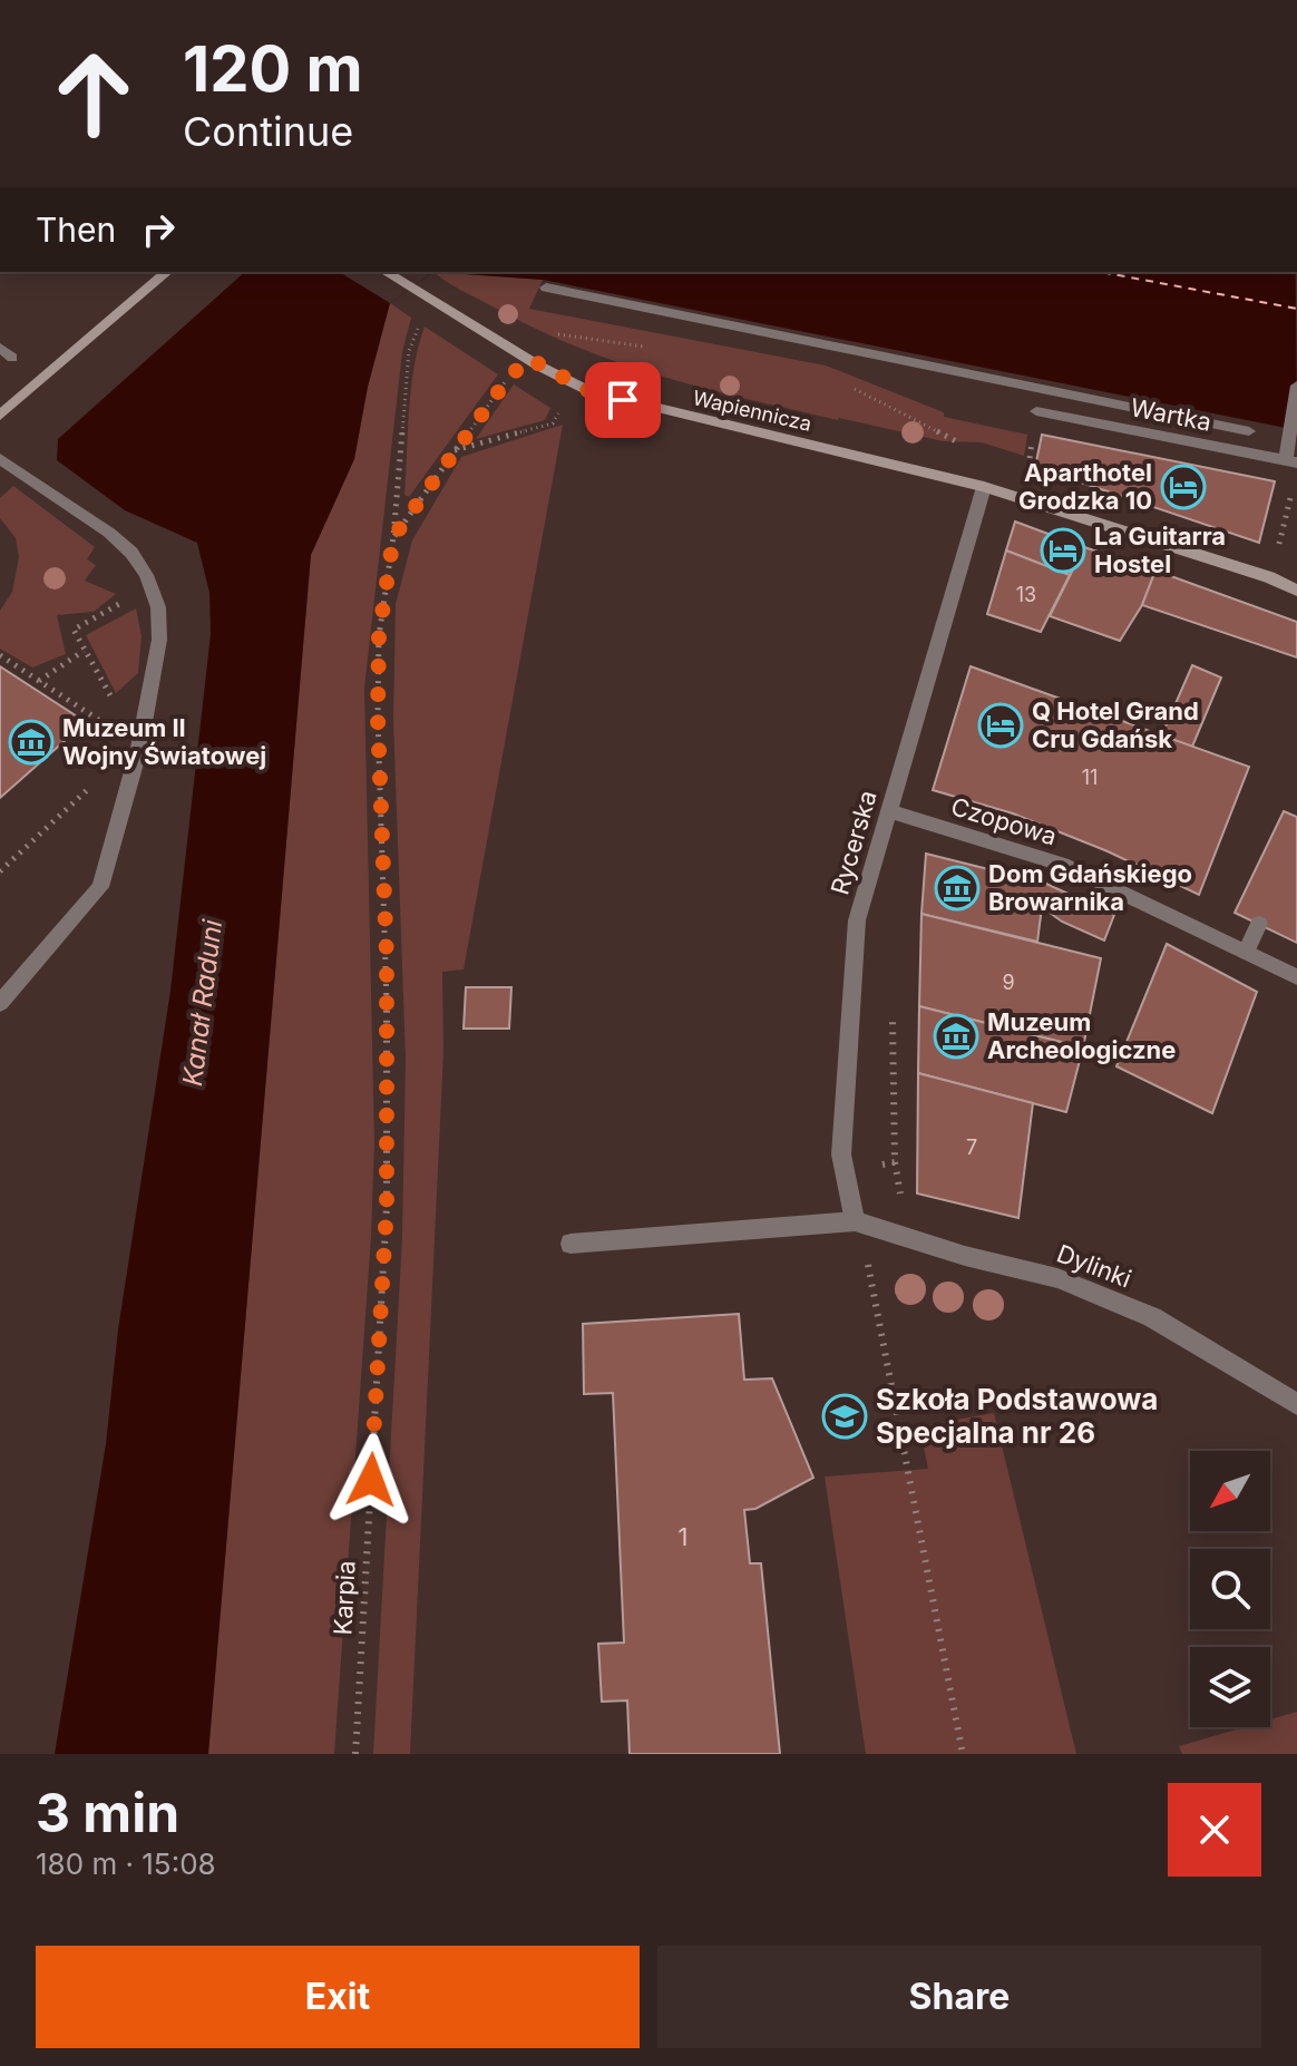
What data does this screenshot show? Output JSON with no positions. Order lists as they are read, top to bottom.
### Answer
{
  "streets": {
    "street": [
      "Wapiennicza",
      "Wartka",
      "Czopowa",
      "Rycerska",
      "Dylinki"
    ],
    "path": ["Karpia"]
  },
  "crossings": [
    ["Wapiennicza", "Rycerska"],
    ["Wapiennicza", "Karpia"],
    ["Czopowa", "Rycerska"],
    ["Rycerska", "Dylinki"]
  ],
  "water": ["Kanał Raduni"],
  "places": {
    "hotel": ["Aparthotel Grodzka 10", "La Guitarra Hostel", "Q Hotel Grand Cru Gdańsk"],
    "museum": ["Muzeum II Wojny Światowej", "Dom Gdańskiego Browarnika", "Muzeum Archeologiczne"],
    "school or university": ["Szkoła Podstawowa Specjalna nr 26"]
  },
  "house_numbers": [
    "13",
    "11",
    "9",
    "7",
    "1"
  ],
  "north": "bottom left",
  "page": {
    "turn": ["120 m", "Continue"],
    "then": "Then",
    "heading": ["3 min", "180 m · 15:08"],
    "buttons": ["Exit", "Share"]
  }
}
